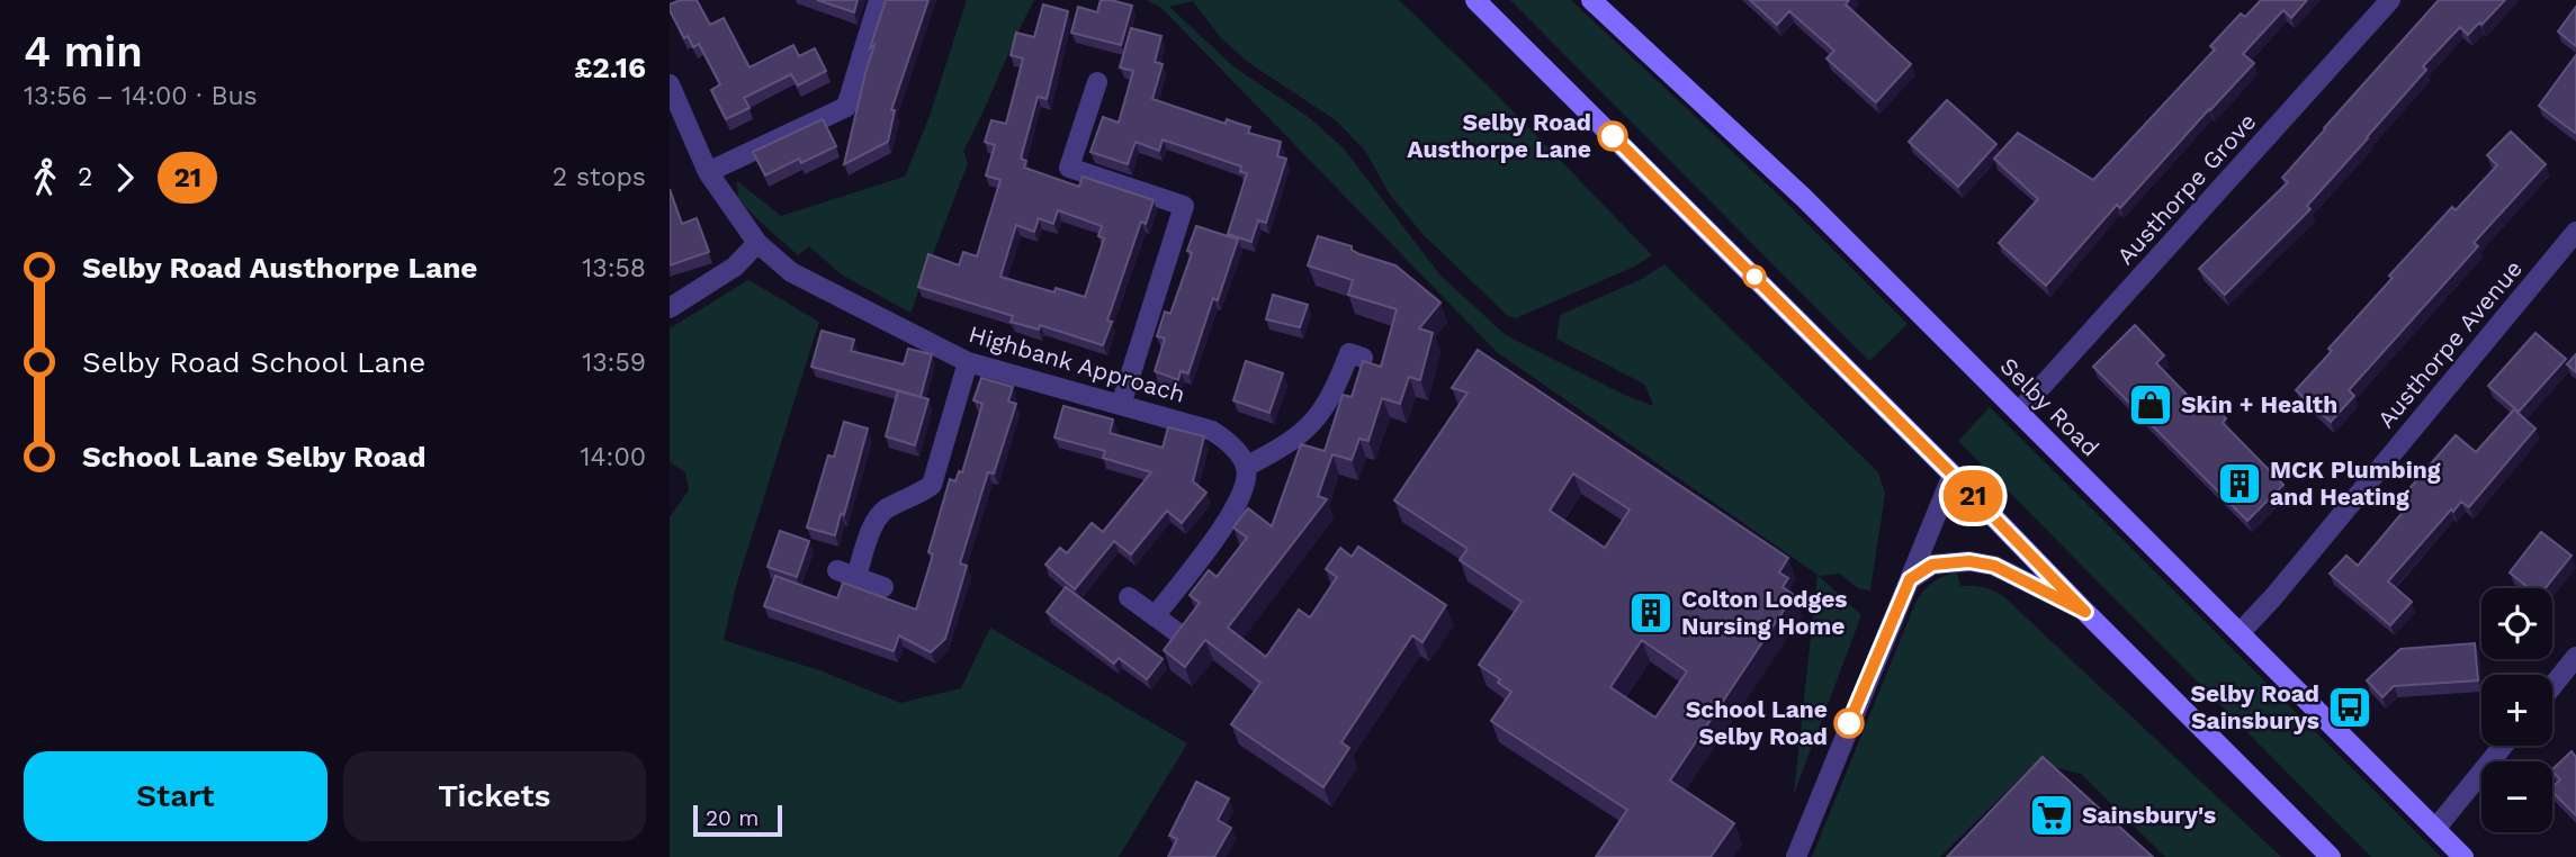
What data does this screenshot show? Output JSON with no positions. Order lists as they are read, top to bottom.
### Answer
{
  "streets": {
    "main road": ["Selby Road"],
    "street": ["Austhorpe Grove", "Austhorpe Avenue", "Highbank Approach"]
  },
  "crossings": [
    ["Austhorpe Grove", "Selby Road"],
    ["Austhorpe Avenue", "Selby Road"]
  ],
  "places": {
    "other": ["Selby Road Austhorpe Lane", "School Lane Selby Road"],
    "shop": ["Skin + Health"],
    "building": ["MCK Plumbing and Heating", "Colton Lodges Nursing Home"],
    "bus stop": ["Selby Road Sainsburys"],
    "supermarket": ["Sainsbury's"]
  },
  "lines": ["bus line 21"],
  "scale_bar": "20 m",
  "page": {
    "heading": ["4 min", "13:56 – 14:00 · Bus", "£2.16"],
    "on_map": "21",
    "legs": ["2", "21", "2 stops"],
    "list": [
      {
        "name": "Selby Road Austhorpe Lane",
        "value": "13:58"
      },
      {
        "name": "Selby Road School Lane",
        "value": "13:59"
      },
      {
        "name": "School Lane Selby Road",
        "value": "14:00"
      }
    ],
    "map_buttons": ["+", "−"],
    "buttons": ["Start", "Tickets"],
    "scale": "20 m"
  }
}
